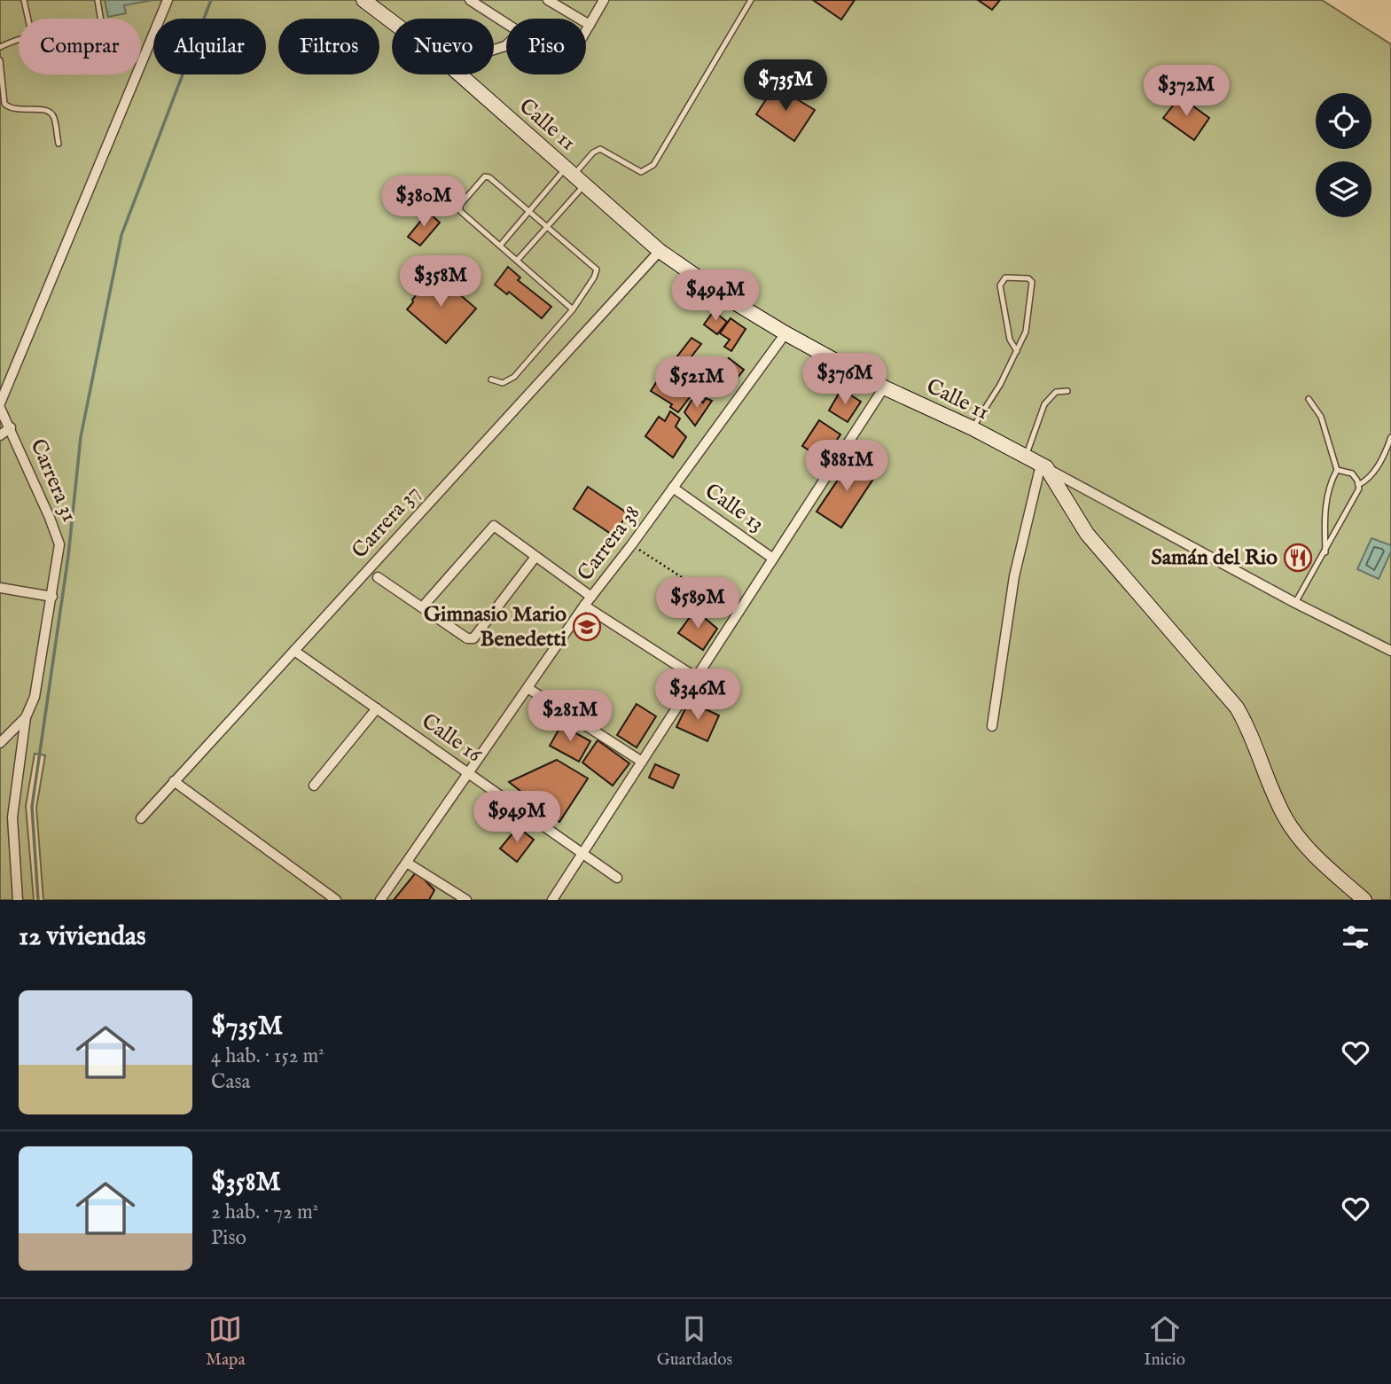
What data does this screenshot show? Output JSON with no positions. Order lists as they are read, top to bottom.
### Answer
{
  "streets": {
    "main road": ["Calle 11"],
    "street": [
      "Carrera 31",
      "Calle 13",
      "Carrera 37",
      "Carrera 38",
      "Calle 16"
    ]
  },
  "crossings": [
    ["Calle 11", "Carrera 37"],
    ["Calle 11", "Carrera 38"],
    ["Calle 13", "Carrera 38"],
    ["Carrera 37", "Calle 16"],
    ["Carrera 38", "Calle 16"]
  ],
  "places": {
    "restaurant": ["Samán del Rio"],
    "school or university": ["Gimnasio Mario Benedetti"]
  },
  "page": {
    "chip": [
      "Comprar",
      "Alquilar",
      "Filtros",
      "Nuevo",
      "Piso"
    ],
    "price": [
      "$735M",
      "$372M",
      "$380M",
      "$358M",
      "$494M",
      "$376M",
      "$521M",
      "$881M",
      "$589M",
      "$346M",
      "$281M",
      "$949M"
    ],
    "heading": "12 viviendas",
    "list": [
      {
        "name": "$735M",
        "note": "4 hab. · 152 m² · Casa"
      },
      {
        "name": "$358M",
        "note": "2 hab. · 72 m² · Piso"
      }
    ],
    "tabs": ["Mapa", "Guardados", "Inicio"]
  }
}
